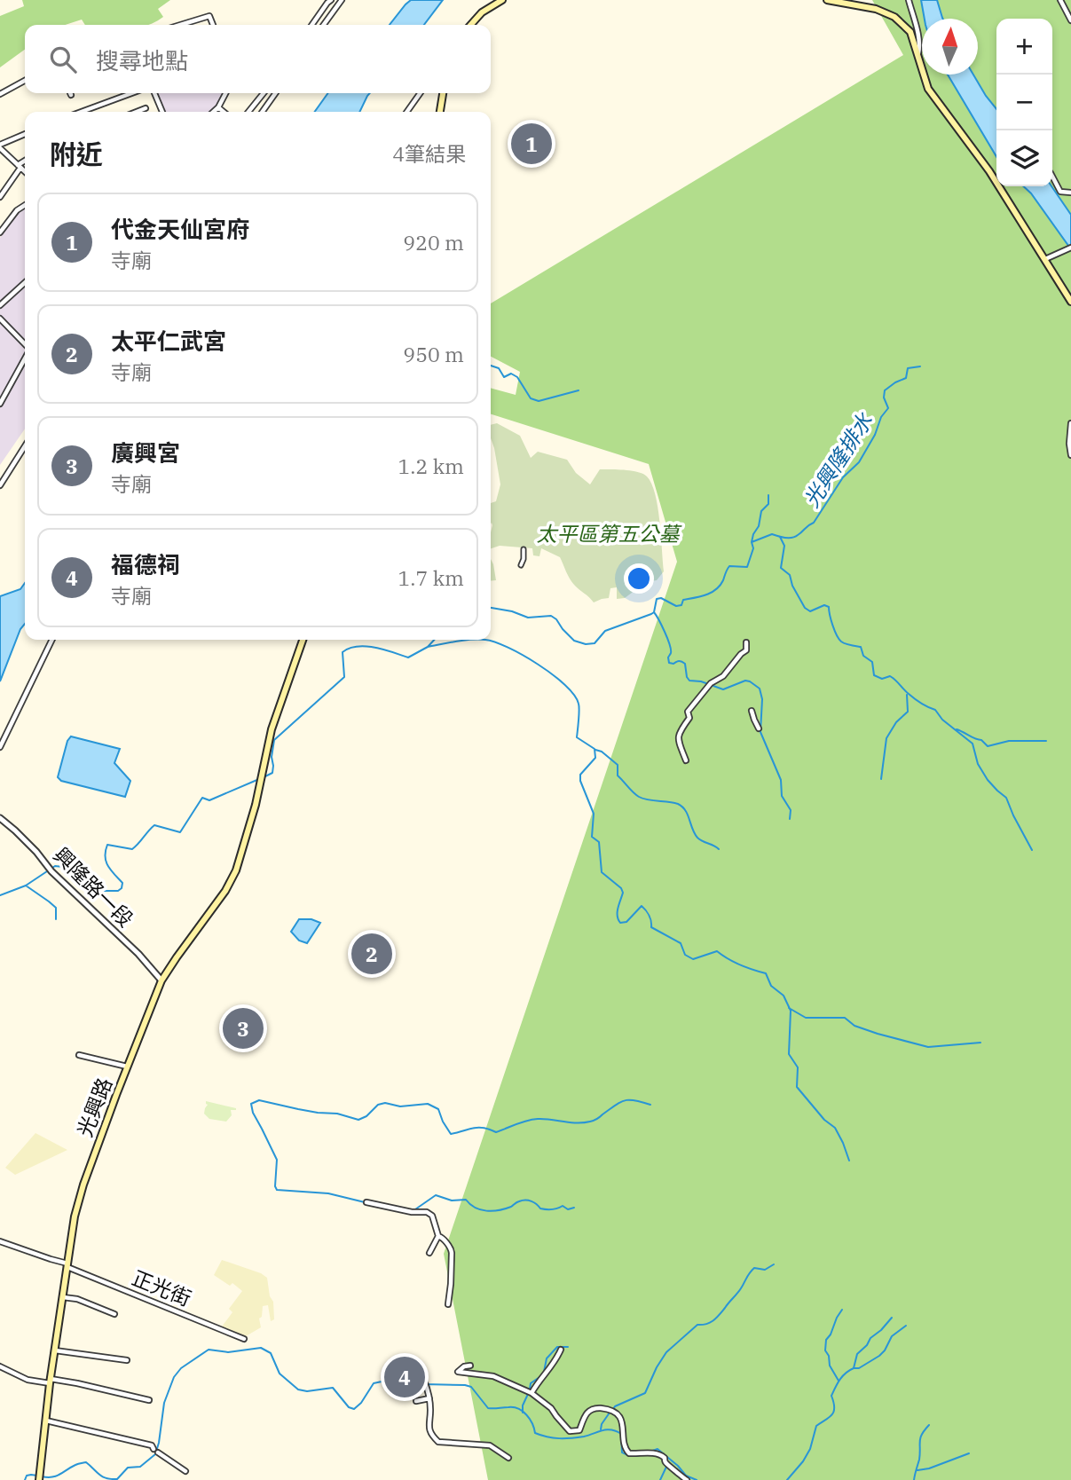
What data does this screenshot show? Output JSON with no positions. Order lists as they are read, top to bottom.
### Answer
{
  "streets": {
    "main road": ["光興路"],
    "street": ["興隆路一段", "正光街"]
  },
  "crossings": [
    ["興隆路一段", "光興路"],
    ["光興路", "正光街"]
  ],
  "water": ["光興隆排水"],
  "parks": ["太平區第五公墓"],
  "north": "top",
  "page": {
    "map_buttons": ["+", "−"],
    "search": "搜尋地點",
    "heading": ["附近", "4筆結果"],
    "pins": [
      "1",
      "2",
      "3",
      "4"
    ],
    "list": [
      {
        "mark": "1",
        "name": "代金天仙宮府",
        "note": "寺廟",
        "value": "920 m"
      },
      {
        "mark": "2",
        "name": "太平仁武宮",
        "note": "寺廟",
        "value": "950 m"
      },
      {
        "mark": "3",
        "name": "廣興宮",
        "note": "寺廟",
        "value": "1.2 km"
      },
      {
        "mark": "4",
        "name": "福德祠",
        "note": "寺廟",
        "value": "1.7 km"
      }
    ]
  }
}
